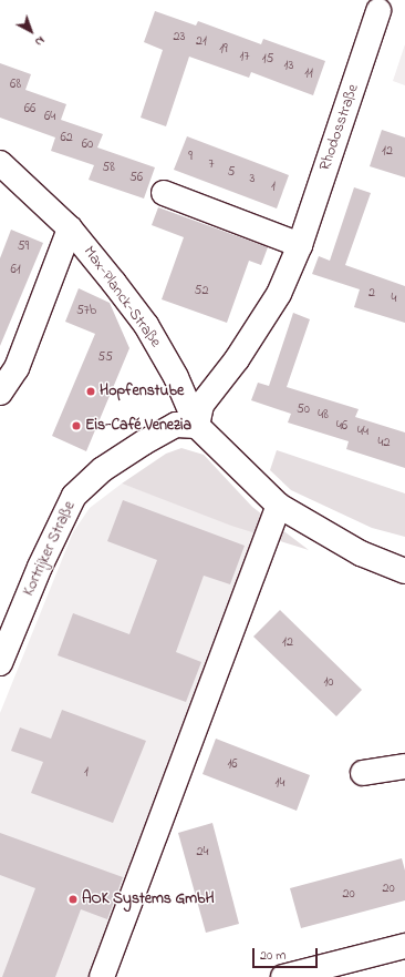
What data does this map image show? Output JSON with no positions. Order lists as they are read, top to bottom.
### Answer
{
  "streets": {
    "street": ["Rhodosstraße", "Max-Planck-Straße", "Kortrijker Straße"]
  },
  "crossings": [
    ["Rhodosstraße", "Max-Planck-Straße"],
    ["Rhodosstraße", "Kortrijker Straße"],
    ["Max-Planck-Straße", "Kortrijker Straße"]
  ],
  "places": ["Hopfenstube", "Eis-Café Venezia", "AOK Systems GmbH"],
  "house_numbers": [
    "23",
    "21",
    "19",
    "17",
    "15",
    "13",
    "11",
    "68",
    "66",
    "64",
    "62",
    "60",
    "12",
    "9",
    "7",
    "58",
    "5",
    "56",
    "3",
    "1",
    "59",
    "61",
    "52",
    "2",
    "4",
    "57b",
    "55",
    "50",
    "48",
    "46",
    "44",
    "42",
    "12",
    "10",
    "16",
    "1",
    "14",
    "24",
    "20",
    "20"
  ],
  "scale_bar": "20 m",
  "north": "bottom right"
}
